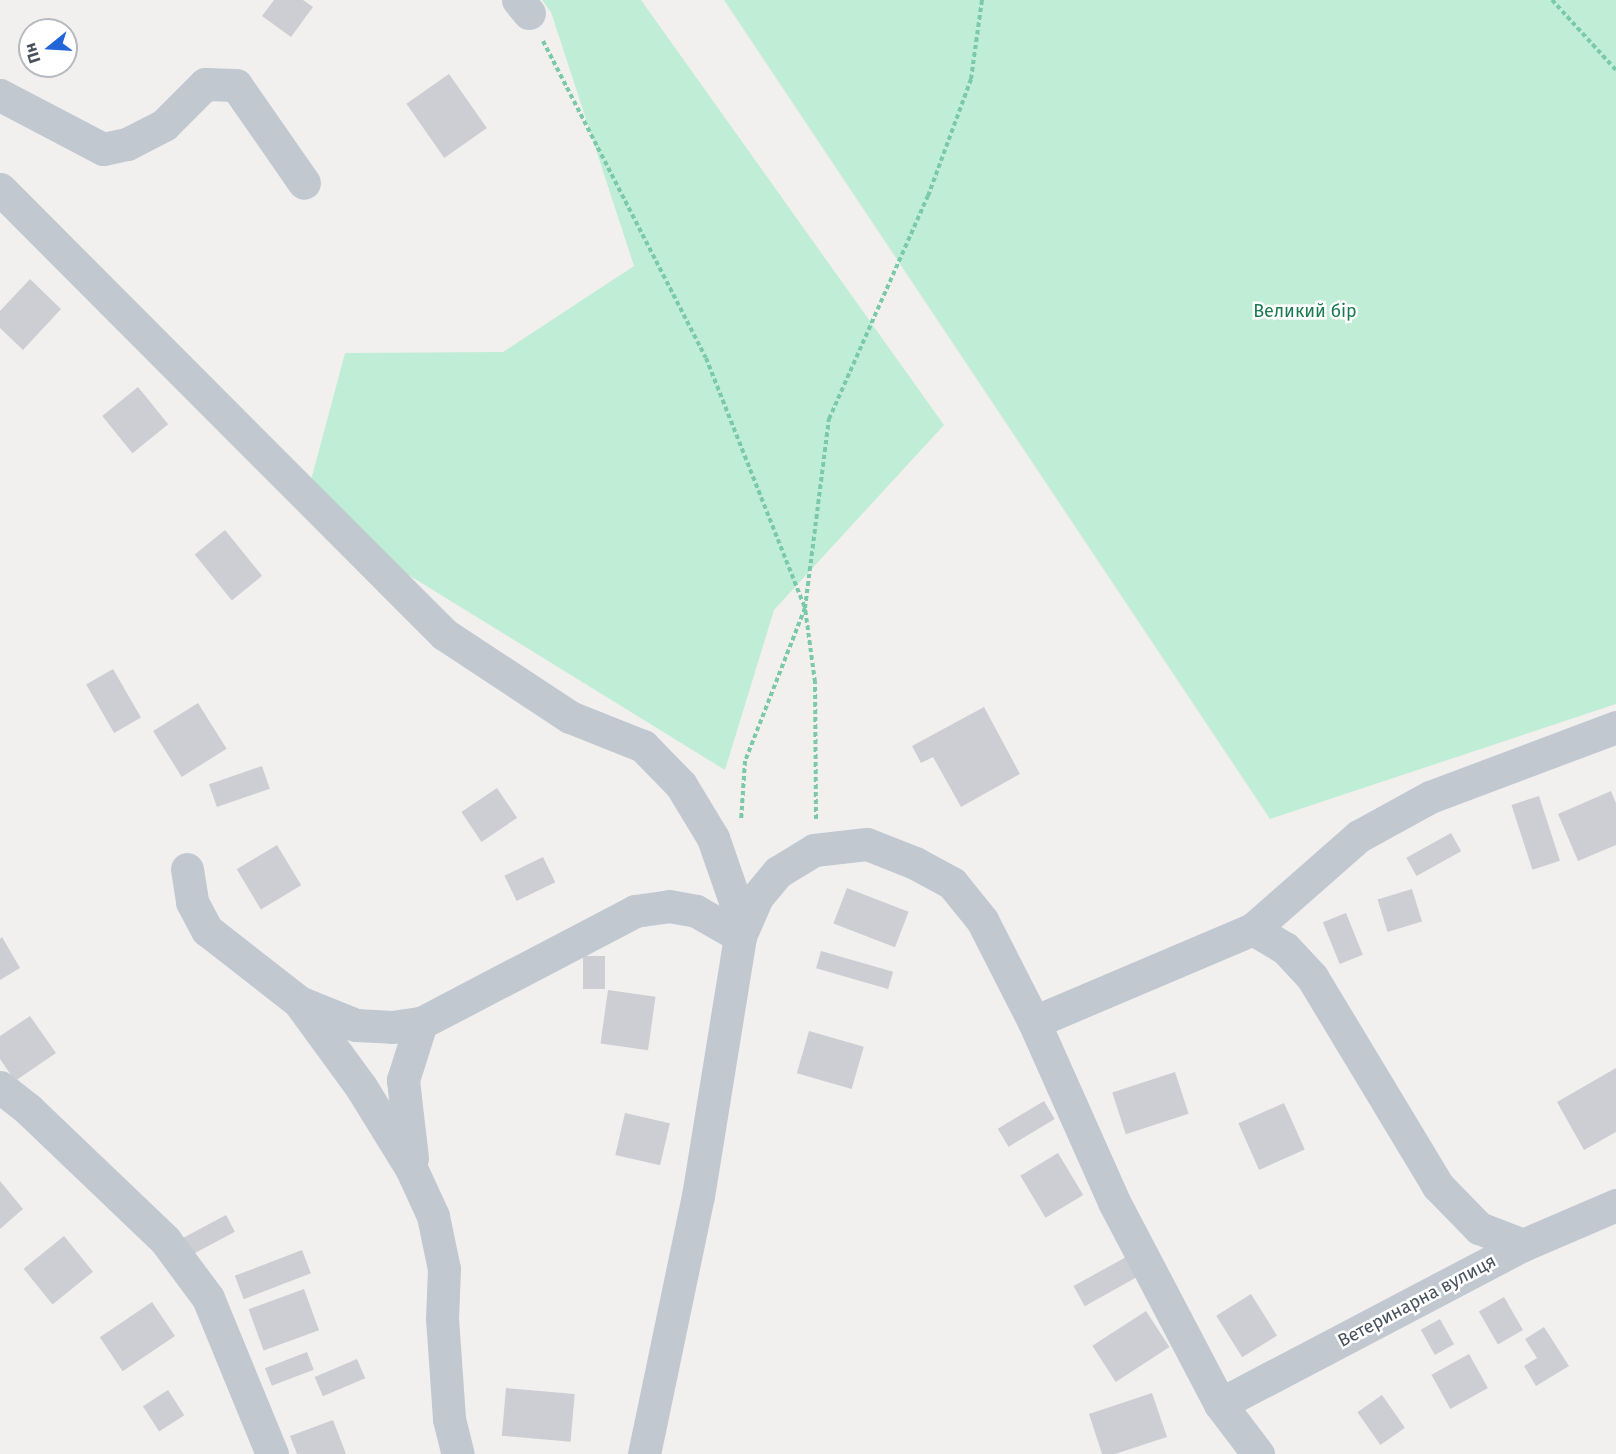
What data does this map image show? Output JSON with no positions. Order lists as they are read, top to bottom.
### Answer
{
  "streets": {
    "street": ["Ветеринарна вулиця"]
  },
  "parks": ["Великий бір"],
  "north": "left"
}
